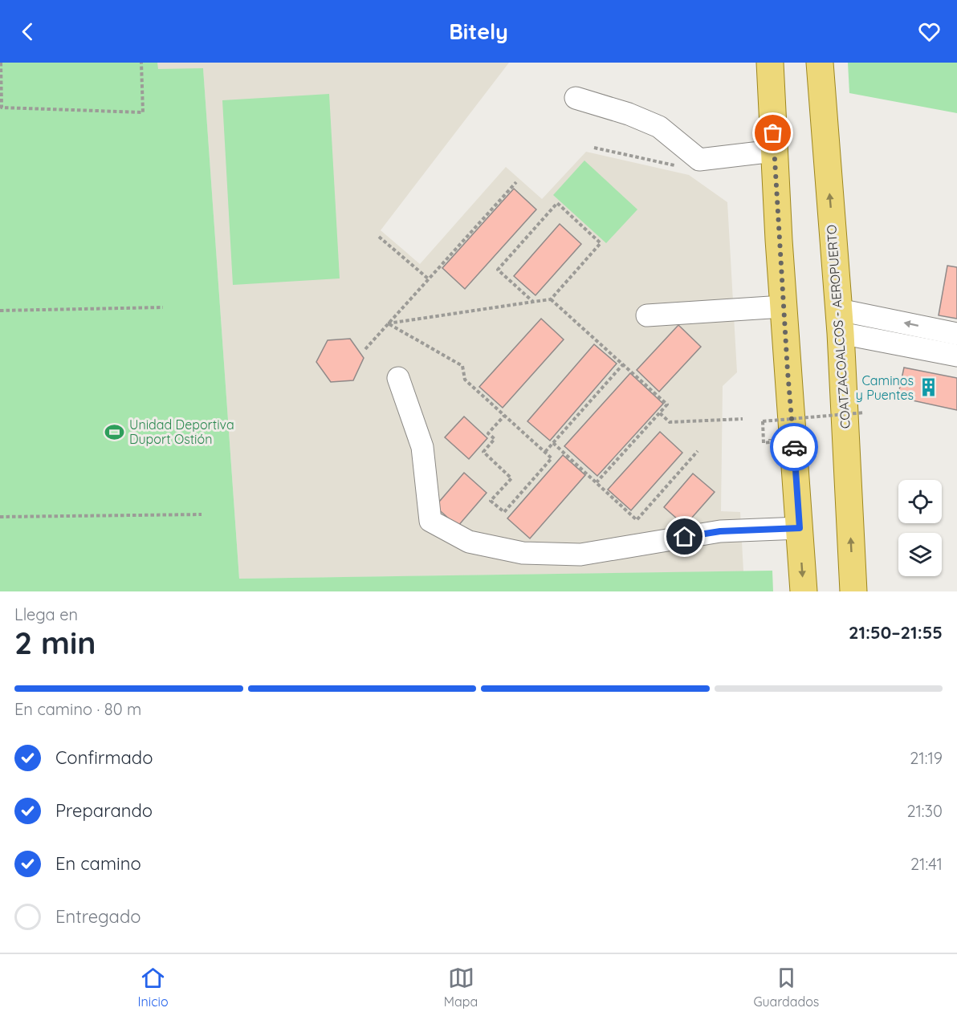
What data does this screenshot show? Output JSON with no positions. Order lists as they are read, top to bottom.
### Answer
{
  "streets": {
    "main road": ["COATZACOALCOS - AEROPUERTO"]
  },
  "places": {
    "building": ["Caminos y Puentes"],
    "sports": ["Unidad Deportiva Duport Ostión"]
  },
  "page": {
    "header": "Bitely",
    "heading": ["2 min", "Llega en", "21:50–21:55"],
    "bar": "En camino · 80 m",
    "list": [
      ["Confirmado", "21:19"],
      ["Preparando", "21:30"],
      ["En camino", "21:41"],
      "Entregado"
    ],
    "tabs": ["Inicio", "Mapa", "Guardados"]
  }
}
